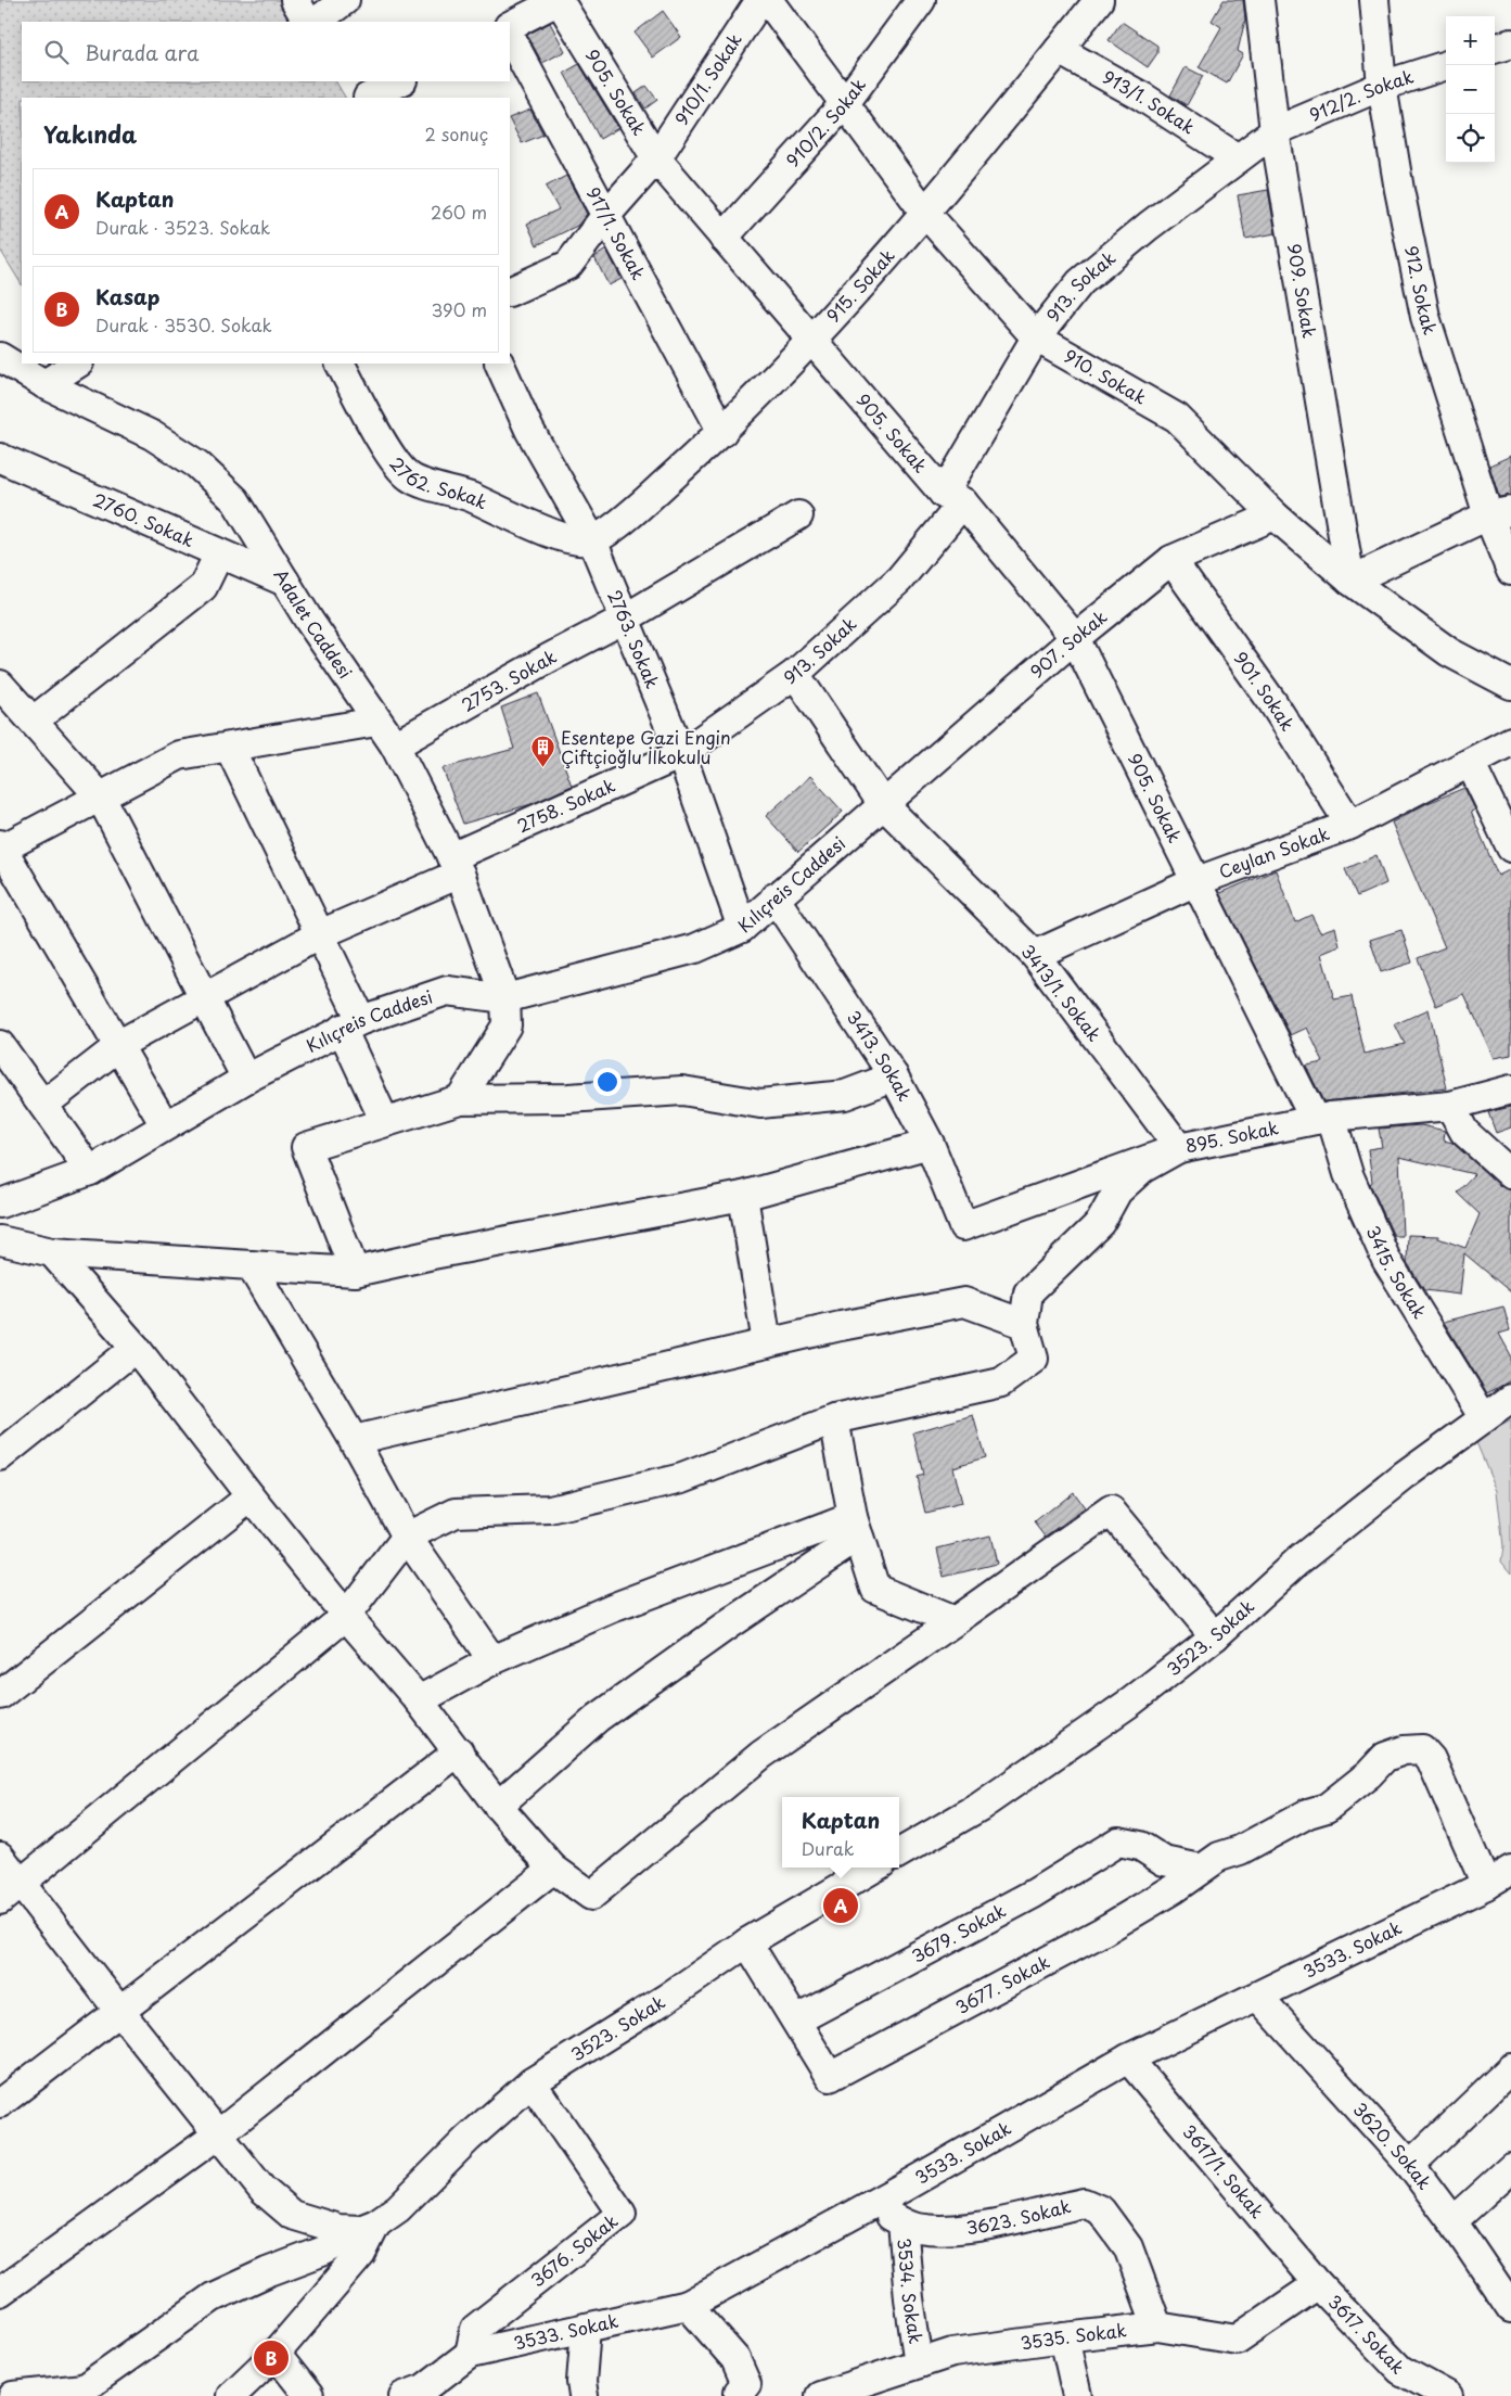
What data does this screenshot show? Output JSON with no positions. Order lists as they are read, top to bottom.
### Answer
{
  "streets": {
    "street": [
      "910/1. Sokak",
      "905. Sokak",
      "912/2. Sokak",
      "913/1. Sokak",
      "910/2. Sokak",
      "917/1. Sokak",
      "915. Sokak",
      "913. Sokak",
      "909. Sokak",
      "912. Sokak",
      "910. Sokak",
      "2762. Sokak",
      "2760. Sokak",
      "Adalet Caddesi",
      "2763. Sokak",
      "907. Sokak",
      "2753. Sokak",
      "901. Sokak",
      "2758. Sokak",
      "Ceylan Sokak",
      "Kılıçreis Caddesi",
      "3413/1. Sokak",
      "3413. Sokak",
      "895. Sokak",
      "3415. Sokak",
      "3523. Sokak",
      "3679. Sokak",
      "3533. Sokak",
      "3677. Sokak",
      "3620. Sokak",
      "3617/1. Sokak",
      "3623. Sokak",
      "3676. Sokak",
      "3534. Sokak",
      "3617. Sokak",
      "3535. Sokak"
    ]
  },
  "crossings": [
    ["910/1. Sokak", "905. Sokak"],
    ["910/1. Sokak", "917/1. Sokak"],
    ["905. Sokak", "910/2. Sokak"],
    ["905. Sokak", "915. Sokak"],
    ["905. Sokak", "913. Sokak"],
    ["905. Sokak", "907. Sokak"],
    ["905. Sokak", "Ceylan Sokak"],
    ["905. Sokak", "3415. Sokak"],
    ["912/2. Sokak", "913. Sokak"],
    ["912/2. Sokak", "909. Sokak"],
    ["912/2. Sokak", "912. Sokak"],
    ["913/1. Sokak", "915. Sokak"],
    ["913/1. Sokak", "913. Sokak"],
    ["910/2. Sokak", "910. Sokak"],
    ["917/1. Sokak", "915. Sokak"],
    ["915. Sokak", "910. Sokak"],
    ["915. Sokak", "2762. Sokak"],
    ["915. Sokak", "2763. Sokak"],
    ["913. Sokak", "909. Sokak"],
    ["913. Sokak", "910. Sokak"],
    ["913. Sokak", "2763. Sokak"],
    ["913. Sokak", "2758. Sokak"],
    ["913. Sokak", "3413/1. Sokak"],
    ["909. Sokak", "910. Sokak"],
    ["910. Sokak", "907. Sokak"],
    ["2762. Sokak", "2763. Sokak"],
    ["2760. Sokak", "Adalet Caddesi"],
    ["Adalet Caddesi", "2753. Sokak"],
    ["Adalet Caddesi", "2758. Sokak"],
    ["Adalet Caddesi", "Kılıçreis Caddesi"],
    ["2763. Sokak", "2753. Sokak"],
    ["2763. Sokak", "2758. Sokak"],
    ["2763. Sokak", "Kılıçreis Caddesi"],
    ["907. Sokak", "901. Sokak"],
    ["907. Sokak", "Kılıçreis Caddesi"],
    ["907. Sokak", "3413/1. Sokak"],
    ["901. Sokak", "Ceylan Sokak"],
    ["Ceylan Sokak", "3413/1. Sokak"],
    ["Ceylan Sokak", "3415. Sokak"],
    ["Kılıçreis Caddesi", "3413/1. Sokak"],
    ["Kılıçreis Caddesi", "3413. Sokak"],
    ["3413/1. Sokak", "895. Sokak"],
    ["3413. Sokak", "895. Sokak"],
    ["895. Sokak", "3415. Sokak"],
    ["3415. Sokak", "3523. Sokak"],
    ["3523. Sokak", "3676. Sokak"],
    ["3679. Sokak", "3677. Sokak"],
    ["3533. Sokak", "3677. Sokak"],
    ["3533. Sokak", "3620. Sokak"],
    ["3533. Sokak", "3617/1. Sokak"],
    ["3533. Sokak", "3676. Sokak"],
    ["3533. Sokak", "3534. Sokak"],
    ["3617/1. Sokak", "3617. Sokak"],
    ["3617/1. Sokak", "3535. Sokak"],
    ["3623. Sokak", "3534. Sokak"],
    ["3623. Sokak", "3535. Sokak"],
    ["3534. Sokak", "3535. Sokak"],
    ["3617. Sokak", "3535. Sokak"]
  ],
  "places": {
    "building": ["Esentepe Gazi Engin Çiftçioğlu İlkokulu"]
  },
  "page": {
    "map_buttons": ["+", "−"],
    "search": "Burada ara",
    "heading": ["Yakında", "2 sonuç"],
    "list": [
      {
        "mark": "A",
        "name": "Kaptan",
        "note": "Durak · 3523. Sokak",
        "value": "260 m"
      },
      {
        "mark": "B",
        "name": "Kasap",
        "note": "Durak · 3530. Sokak",
        "value": "390 m"
      }
    ],
    "popup": ["Kaptan", "Durak"],
    "pins": ["A", "B"]
  }
}
